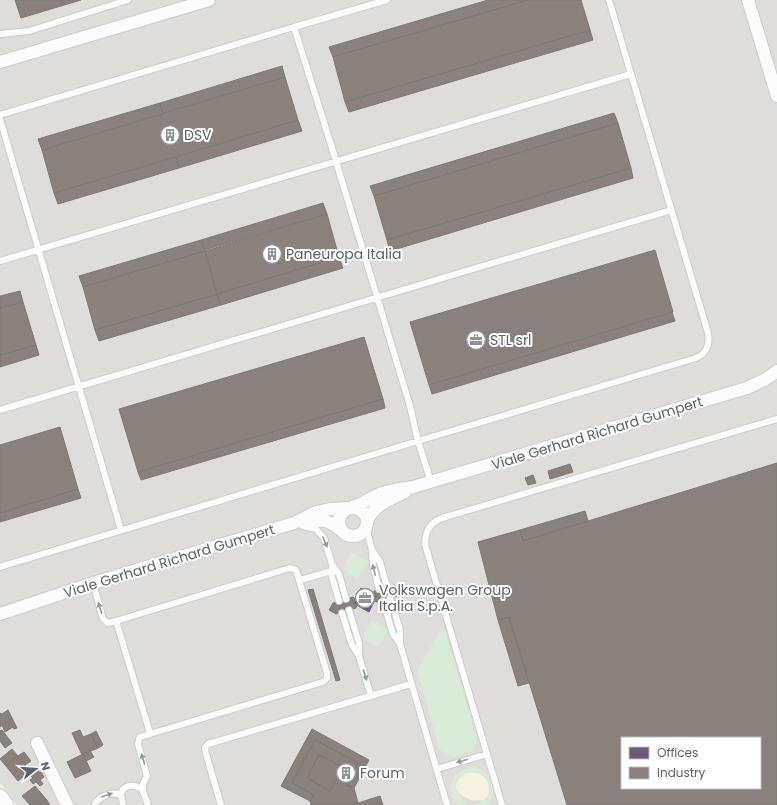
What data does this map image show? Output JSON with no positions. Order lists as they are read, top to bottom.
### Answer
{
  "streets": {
    "street": ["Viale Gerhard Richard Gumpert"]
  },
  "places": {
    "building": ["DSV", "Paneuropa Italia", "Forum"],
    "office": ["STL srl", "Volkswagen Group Italia S.p.A."]
  },
  "legend": ["Offices", "Industry"],
  "north": "right"
}
